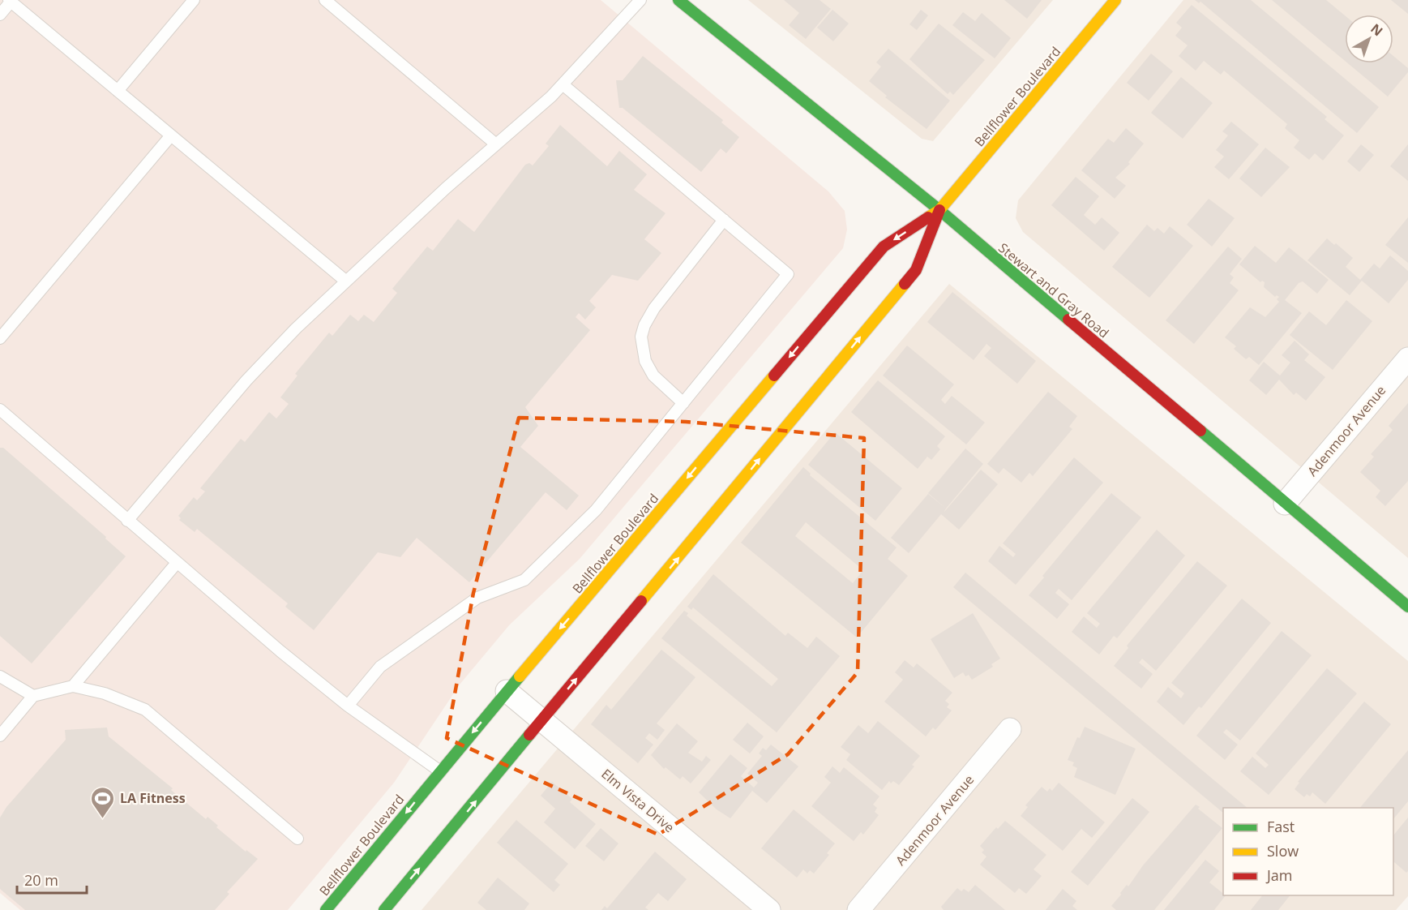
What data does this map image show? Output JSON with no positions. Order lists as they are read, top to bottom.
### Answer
{
  "streets": {
    "main road": ["Bellflower Boulevard", "Stewart and Gray Road"],
    "street": ["Adenmoor Avenue", "Elm Vista Drive"]
  },
  "crossings": [
    ["Bellflower Boulevard", "Stewart and Gray Road"],
    ["Bellflower Boulevard", "Elm Vista Drive"],
    ["Stewart and Gray Road", "Adenmoor Avenue"]
  ],
  "places": {
    "sports": ["LA Fitness"]
  },
  "legend": ["Fast", "Slow", "Jam"],
  "scale_bar": "20 m",
  "north": "top right"
}
